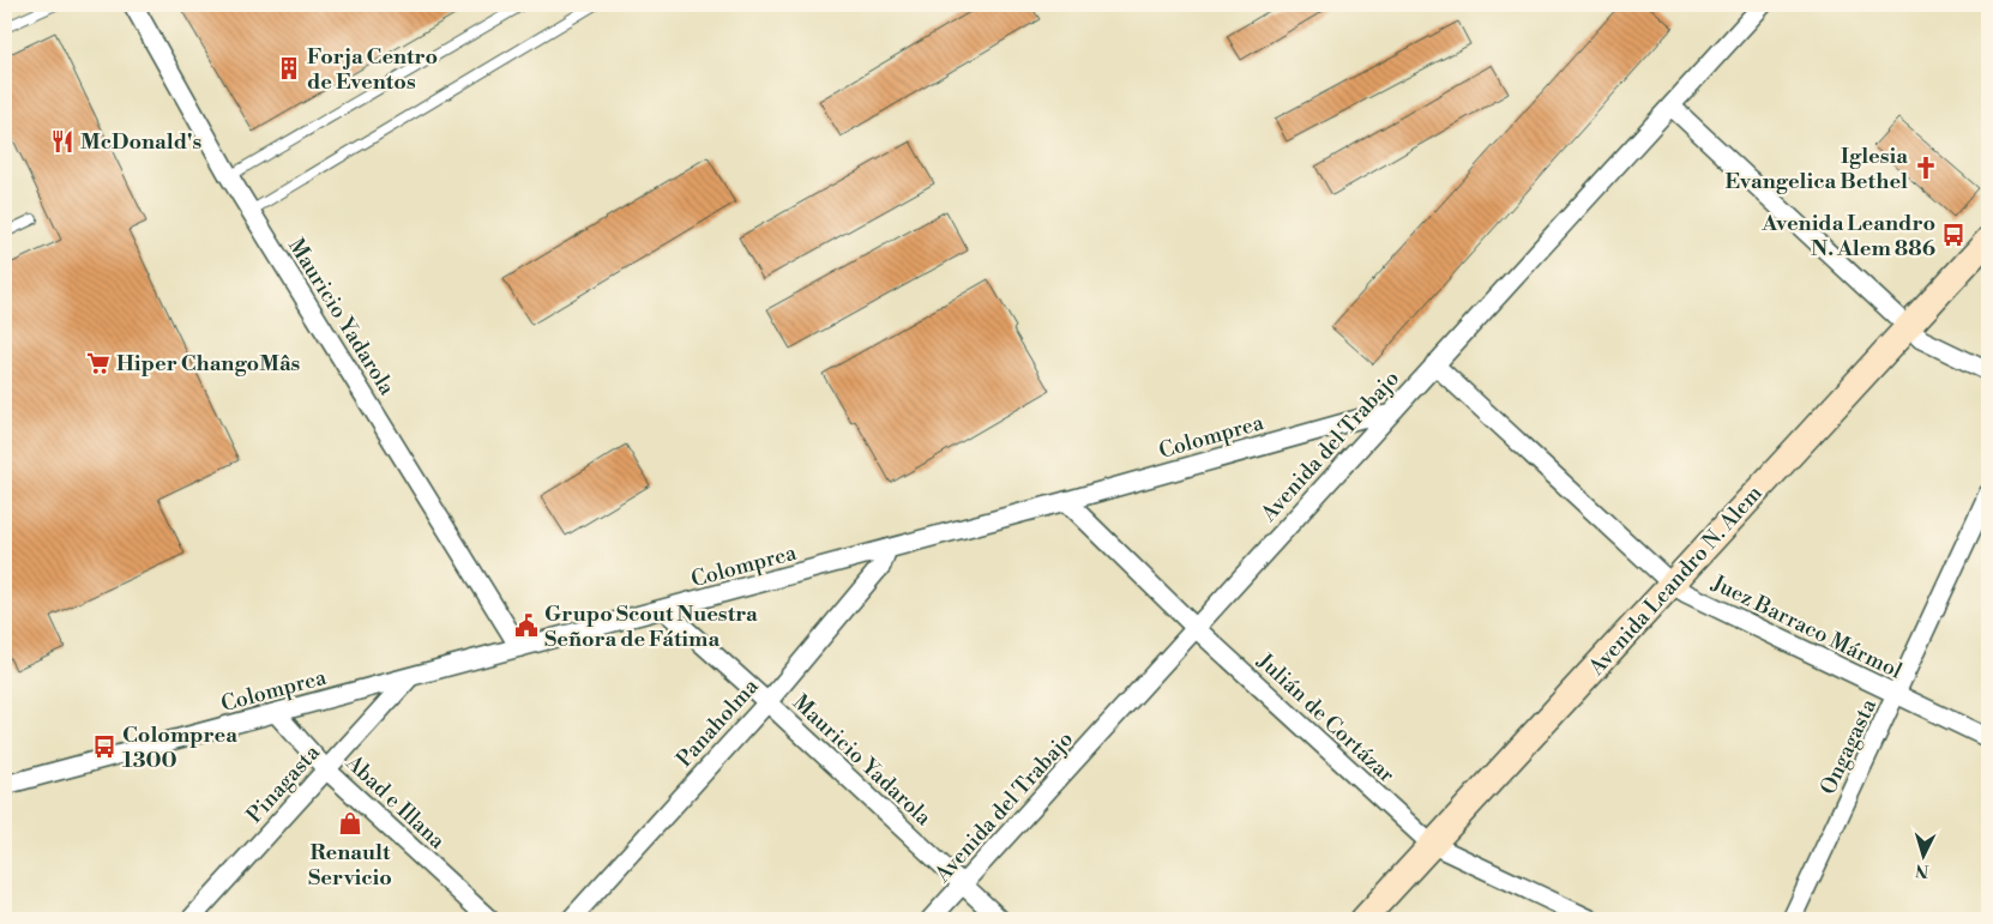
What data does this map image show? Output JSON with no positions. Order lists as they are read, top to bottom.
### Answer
{
  "streets": {
    "main road": ["Avenida Leandro N. Alem"],
    "street": [
      "Mauricio Yadarola",
      "Colomprea",
      "Avenida del Trabajo",
      "Juez Barraco Mármol",
      "Julián de Cortázar",
      "Panaholma",
      "Ongagasta",
      "Pinagasta",
      "Abad e Illana"
    ]
  },
  "crossings": [
    ["Mauricio Yadarola", "Colomprea"],
    ["Mauricio Yadarola", "Avenida del Trabajo"],
    ["Mauricio Yadarola", "Panaholma"],
    ["Colomprea", "Avenida del Trabajo"],
    ["Colomprea", "Julián de Cortázar"],
    ["Colomprea", "Panaholma"],
    ["Colomprea", "Pinagasta"],
    ["Colomprea", "Abad e Illana"],
    ["Avenida del Trabajo", "Juez Barraco Mármol"],
    ["Avenida del Trabajo", "Julián de Cortázar"],
    ["Avenida Leandro N. Alem", "Juez Barraco Mármol"],
    ["Avenida Leandro N. Alem", "Julián de Cortázar"],
    ["Juez Barraco Mármol", "Ongagasta"],
    ["Pinagasta", "Abad e Illana"]
  ],
  "places": {
    "building": ["Forja Centro de Eventos"],
    "restaurant": ["McDonald's"],
    "church": ["Iglesia Evangelica Bethel"],
    "bus stop": ["Avenida Leandro N. Alem 886", "Colomprea 1300"],
    "supermarket": ["Hiper ChangoMâs"],
    "public building": ["Grupo Scout Nuestra Señora de Fátima"],
    "shop": ["Renault Servicio"]
  },
  "north": "bottom"
}
